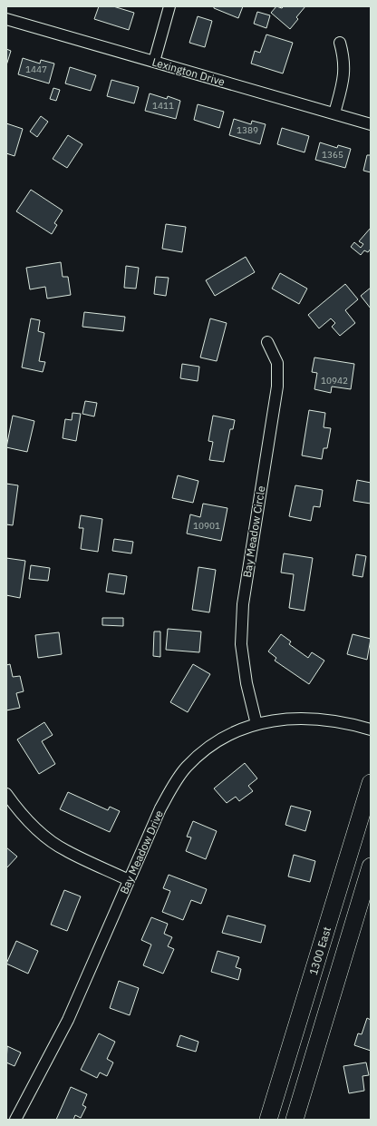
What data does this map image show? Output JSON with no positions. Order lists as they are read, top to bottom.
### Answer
{
  "streets": {
    "main road": ["1300 East"],
    "street": ["Lexington Drive", "Bay Meadow Circle", "Bay Meadow Drive"]
  },
  "crossings": [
    ["Bay Meadow Circle", "Bay Meadow Drive"]
  ],
  "house_numbers": [
    "1447",
    "1411",
    "1389",
    "1365",
    "10942",
    "10901"
  ]
}
